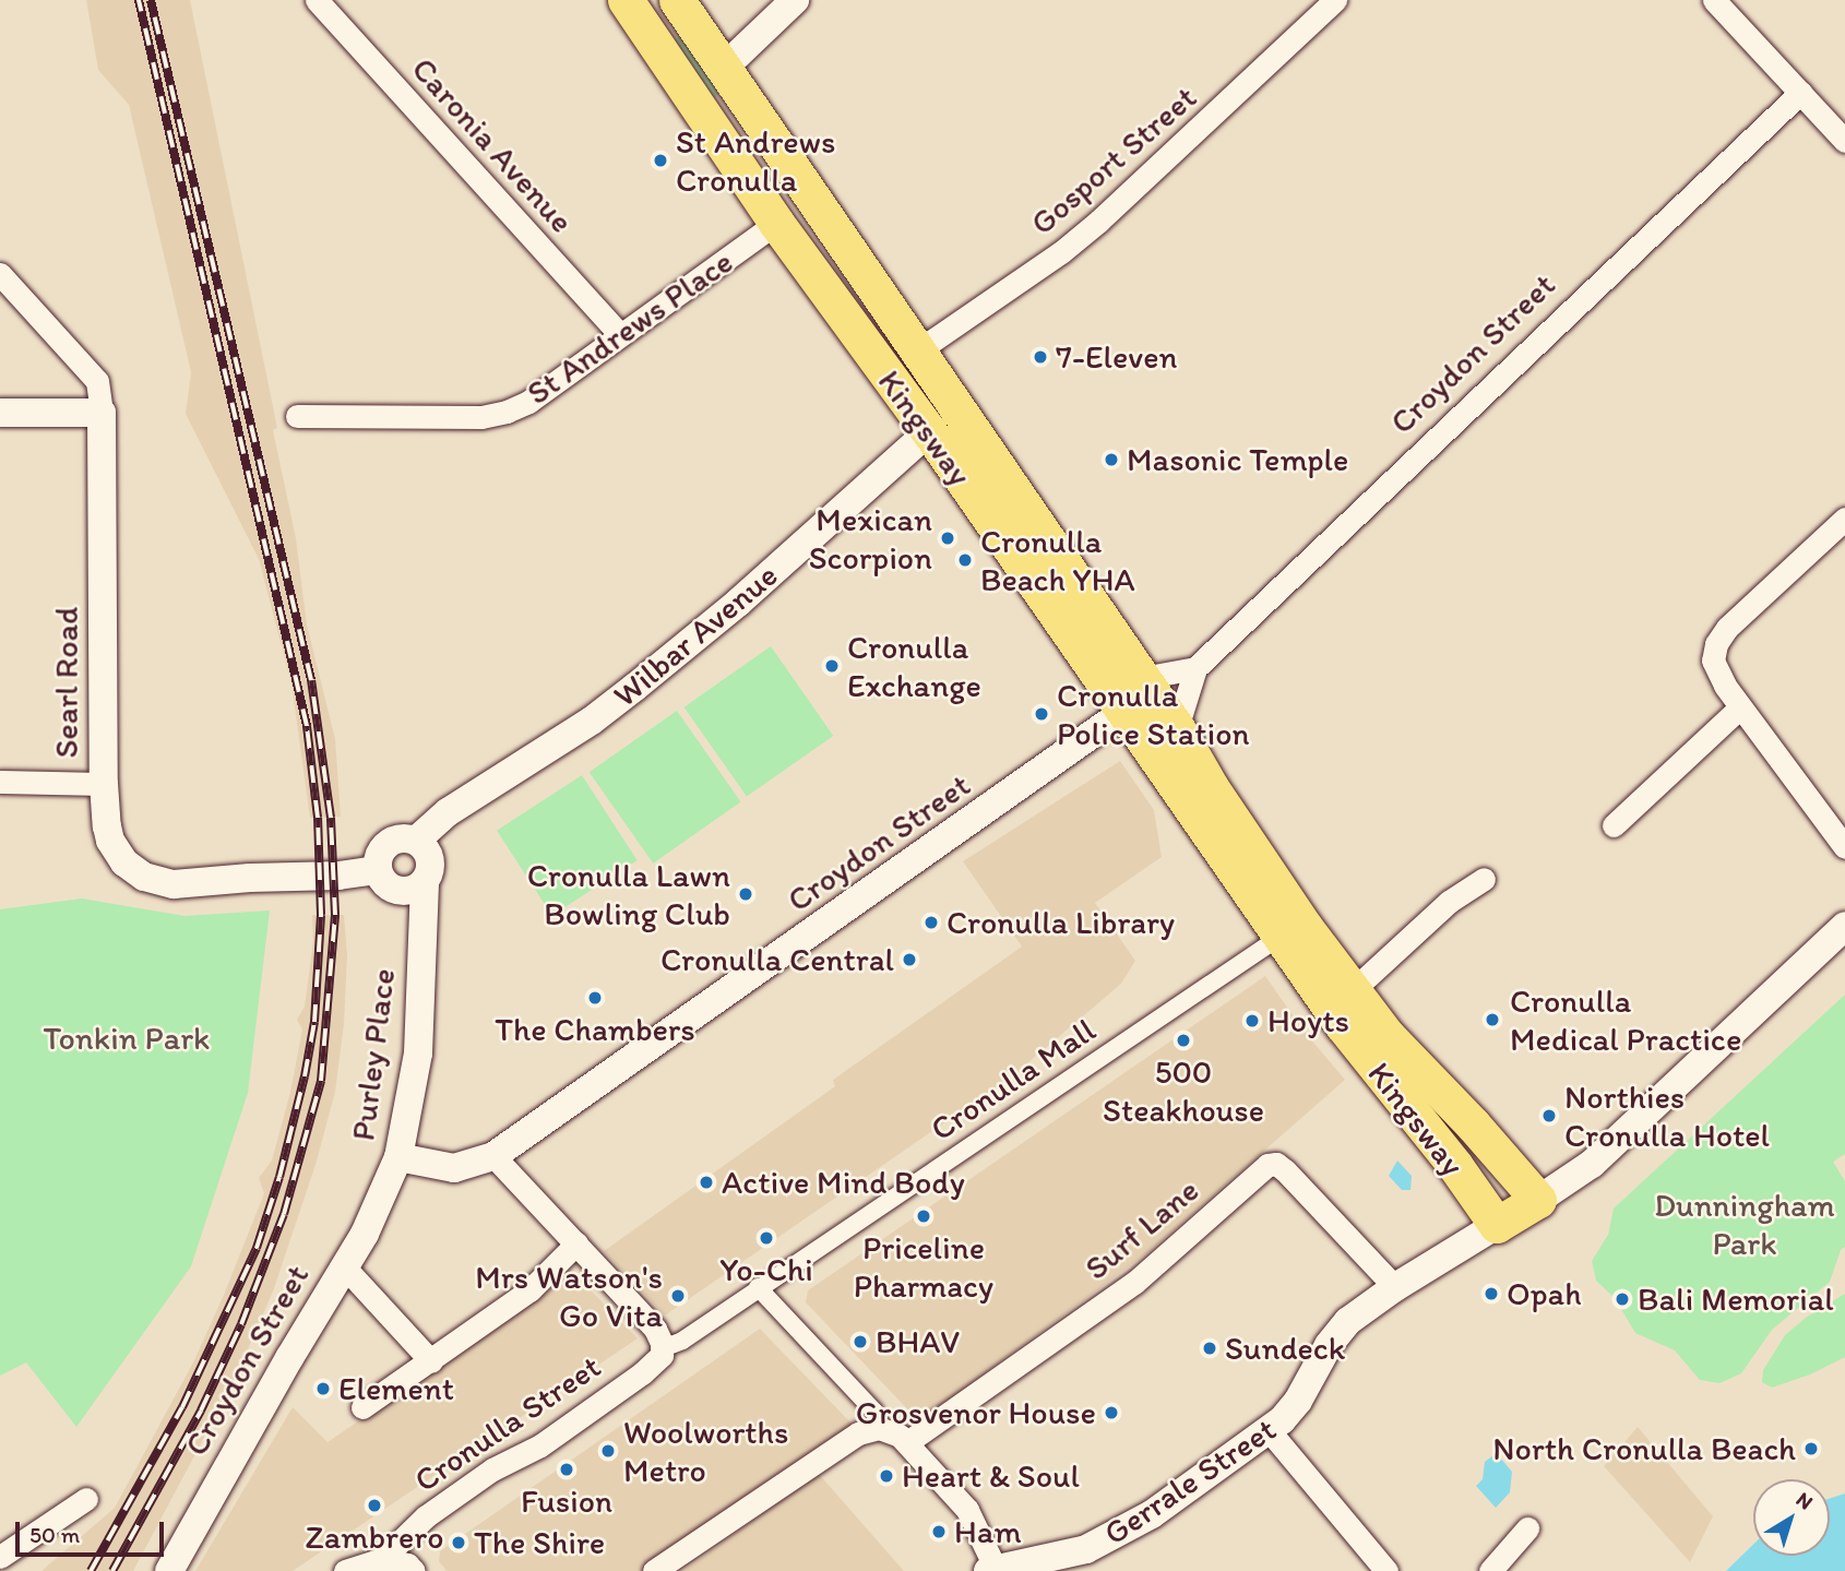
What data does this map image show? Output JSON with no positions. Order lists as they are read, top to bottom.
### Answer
{
  "streets": {
    "main road": [
      "St Andrews Place",
      "Kingsway",
      "Wilbar Avenue",
      "Gerrale Street"
    ],
    "street": [
      "Caronia Avenue",
      "Gosport Street",
      "Croydon Street",
      "Searl Road",
      "Purley Place",
      "Cronulla Mall",
      "Surf Lane",
      "Cronulla Street"
    ]
  },
  "crossings": [
    ["Caronia Avenue", "St Andrews Place"],
    ["Gosport Street", "Kingsway"],
    ["St Andrews Place", "Kingsway"],
    ["Croydon Street", "Kingsway"],
    ["Croydon Street", "Purley Place"],
    ["Kingsway", "Wilbar Avenue"],
    ["Kingsway", "Cronulla Mall"],
    ["Kingsway", "Gerrale Street"],
    ["Wilbar Avenue", "Searl Road"],
    ["Wilbar Avenue", "Purley Place"],
    ["Searl Road", "Purley Place"],
    ["Cronulla Mall", "Cronulla Street"],
    ["Surf Lane", "Gerrale Street"]
  ],
  "parks": ["Tonkin Park", "Dunningham Park"],
  "places": [
    "St Andrews Cronulla",
    "7-Eleven",
    "Masonic Temple",
    "Mexican Scorpion",
    "Cronulla Beach YHA",
    "Cronulla Exchange",
    "Cronulla Police Station",
    "Cronulla Lawn Bowling Club",
    "Cronulla Library",
    "Cronulla Central",
    "The Chambers",
    "Cronulla Medical Practice",
    "Hoyts",
    "500 Steakhouse",
    "Northies Cronulla Hotel",
    "Active Mind Body",
    "Priceline Pharmacy",
    "Yo-Chi",
    "Opah",
    "Mrs Watson's Go Vita",
    "Bali Memorial",
    "BHAV",
    "Sundeck",
    "Element",
    "Grosvenor House",
    "North Cronulla Beach",
    "Woolworths Metro",
    "Fusion",
    "Heart & Soul",
    "Zambrero",
    "Ham",
    "The Shire"
  ],
  "scale_bar": "50 m",
  "north": "top right"
}
